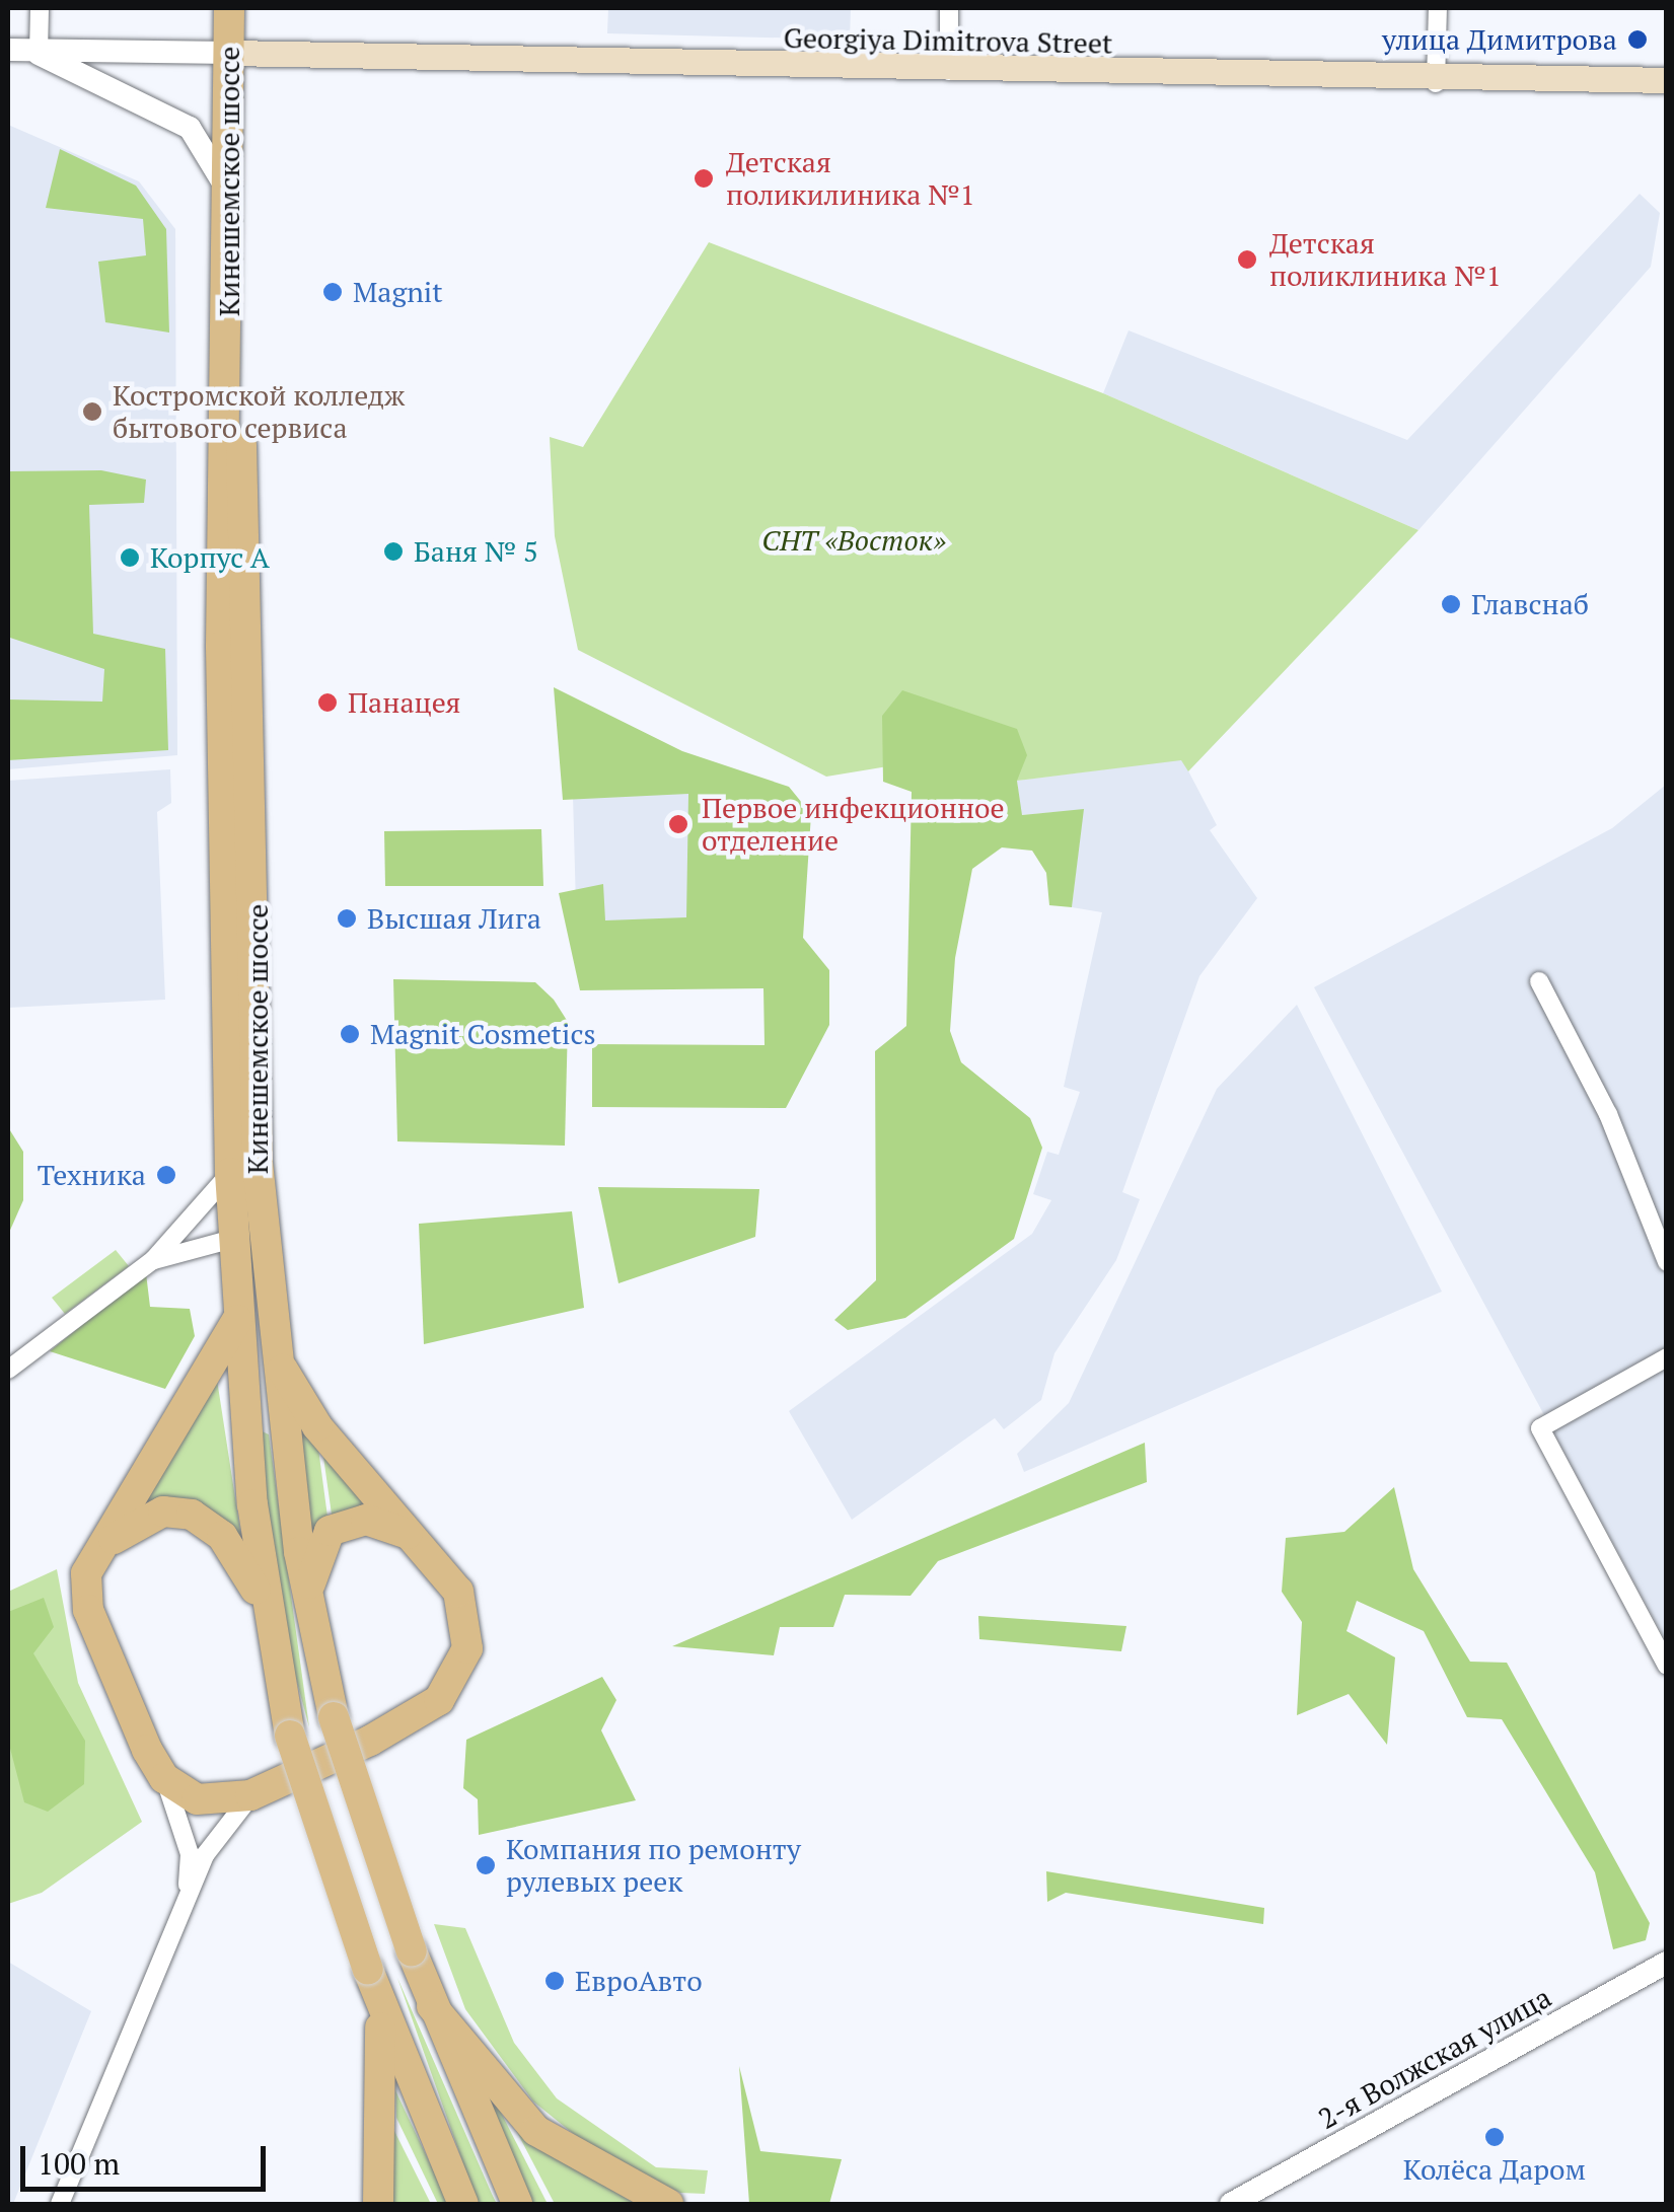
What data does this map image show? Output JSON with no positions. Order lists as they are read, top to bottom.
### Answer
{
  "streets": {
    "main road": ["Georgiya Dimitrova Street", "Кинешемское шоссе"],
    "street": ["2-я Волжская улица"]
  },
  "crossings": [
    ["Georgiya Dimitrova Street", "Кинешемское шоссе"]
  ],
  "parks": ["СНТ «Восток»"],
  "places": [
    "улица Димитрова",
    "Детская поликилиника №1",
    "Детская поликлиника №1",
    "Magnit",
    "Костромской колледж бытового сервиса",
    "Баня № 5",
    "Корпус А",
    "Главснаб",
    "Панацея",
    "Первое инфекционное отделение",
    "Высшая Лига",
    "Magnit Cosmetics",
    "Техника",
    "Компания по ремонту рулевых реек",
    "ЕвроАвто",
    "Колёса Даром"
  ],
  "scale_bar": "100 m"
}
